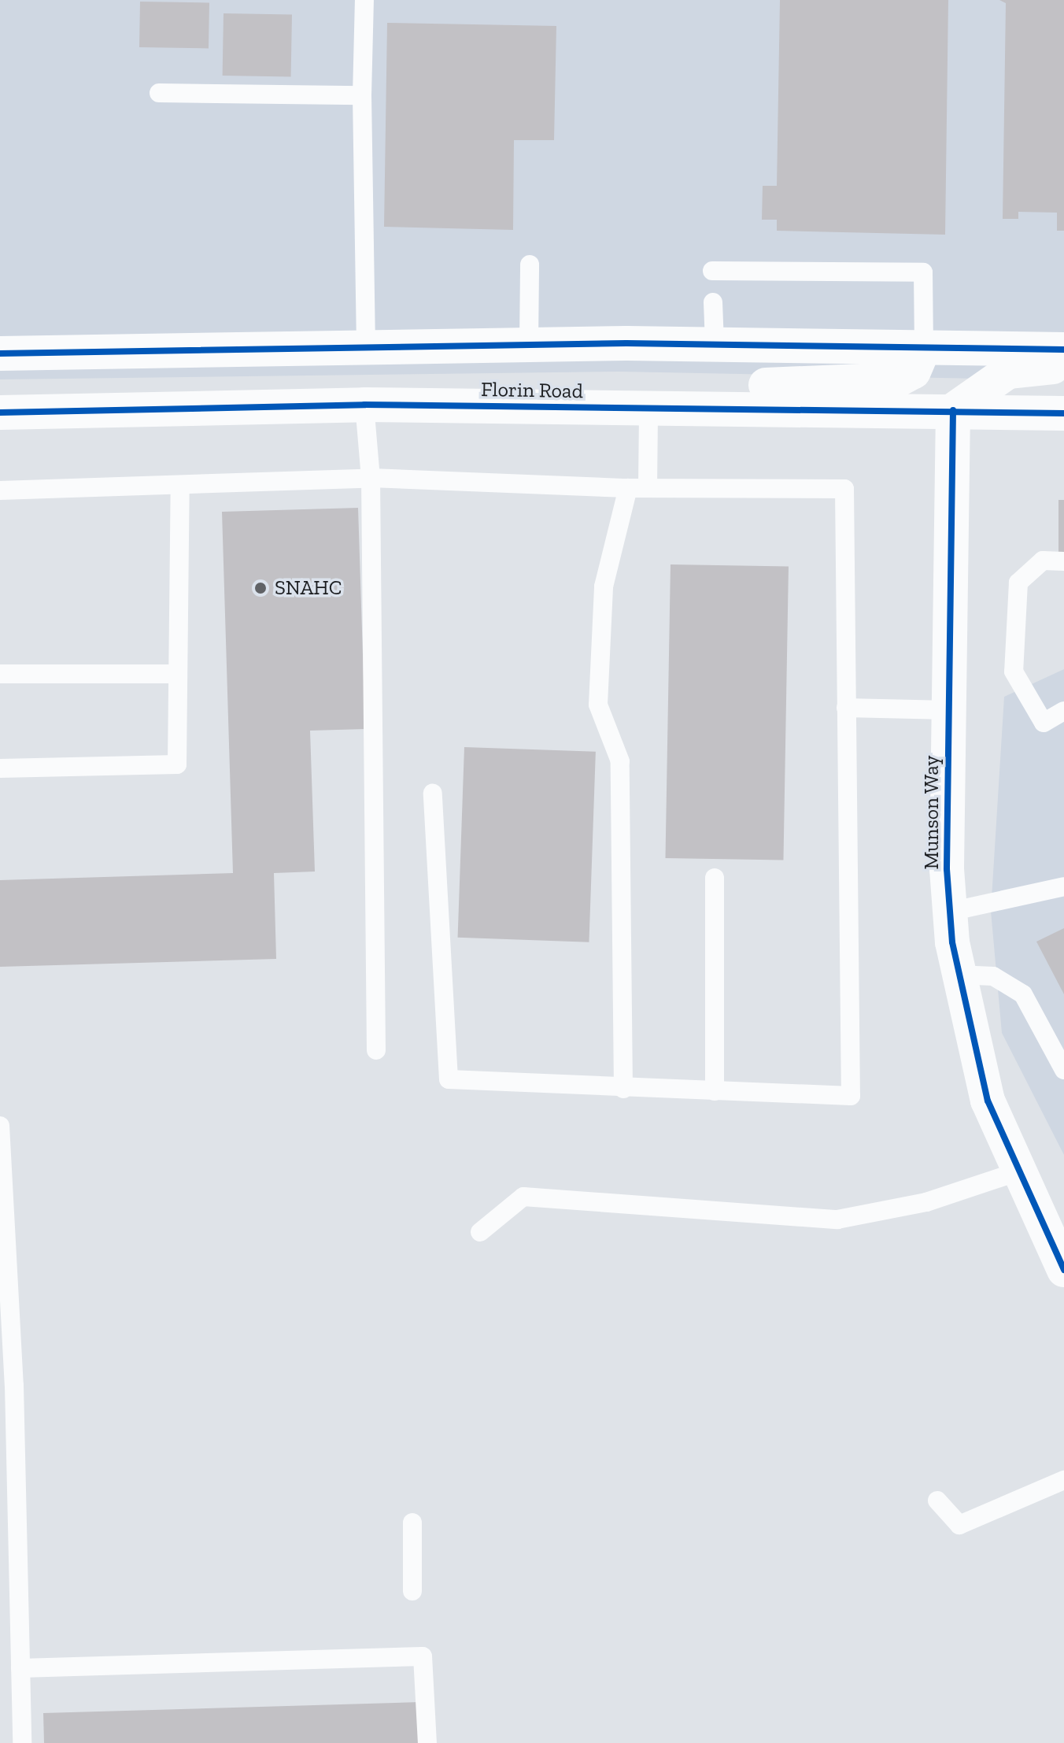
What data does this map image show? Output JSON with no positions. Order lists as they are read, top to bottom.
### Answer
{
  "streets": {
    "main road": ["Florin Road", "Munson Way"]
  },
  "crossings": [
    ["Florin Road", "Munson Way"]
  ],
  "places": ["SNAHC"]
}
